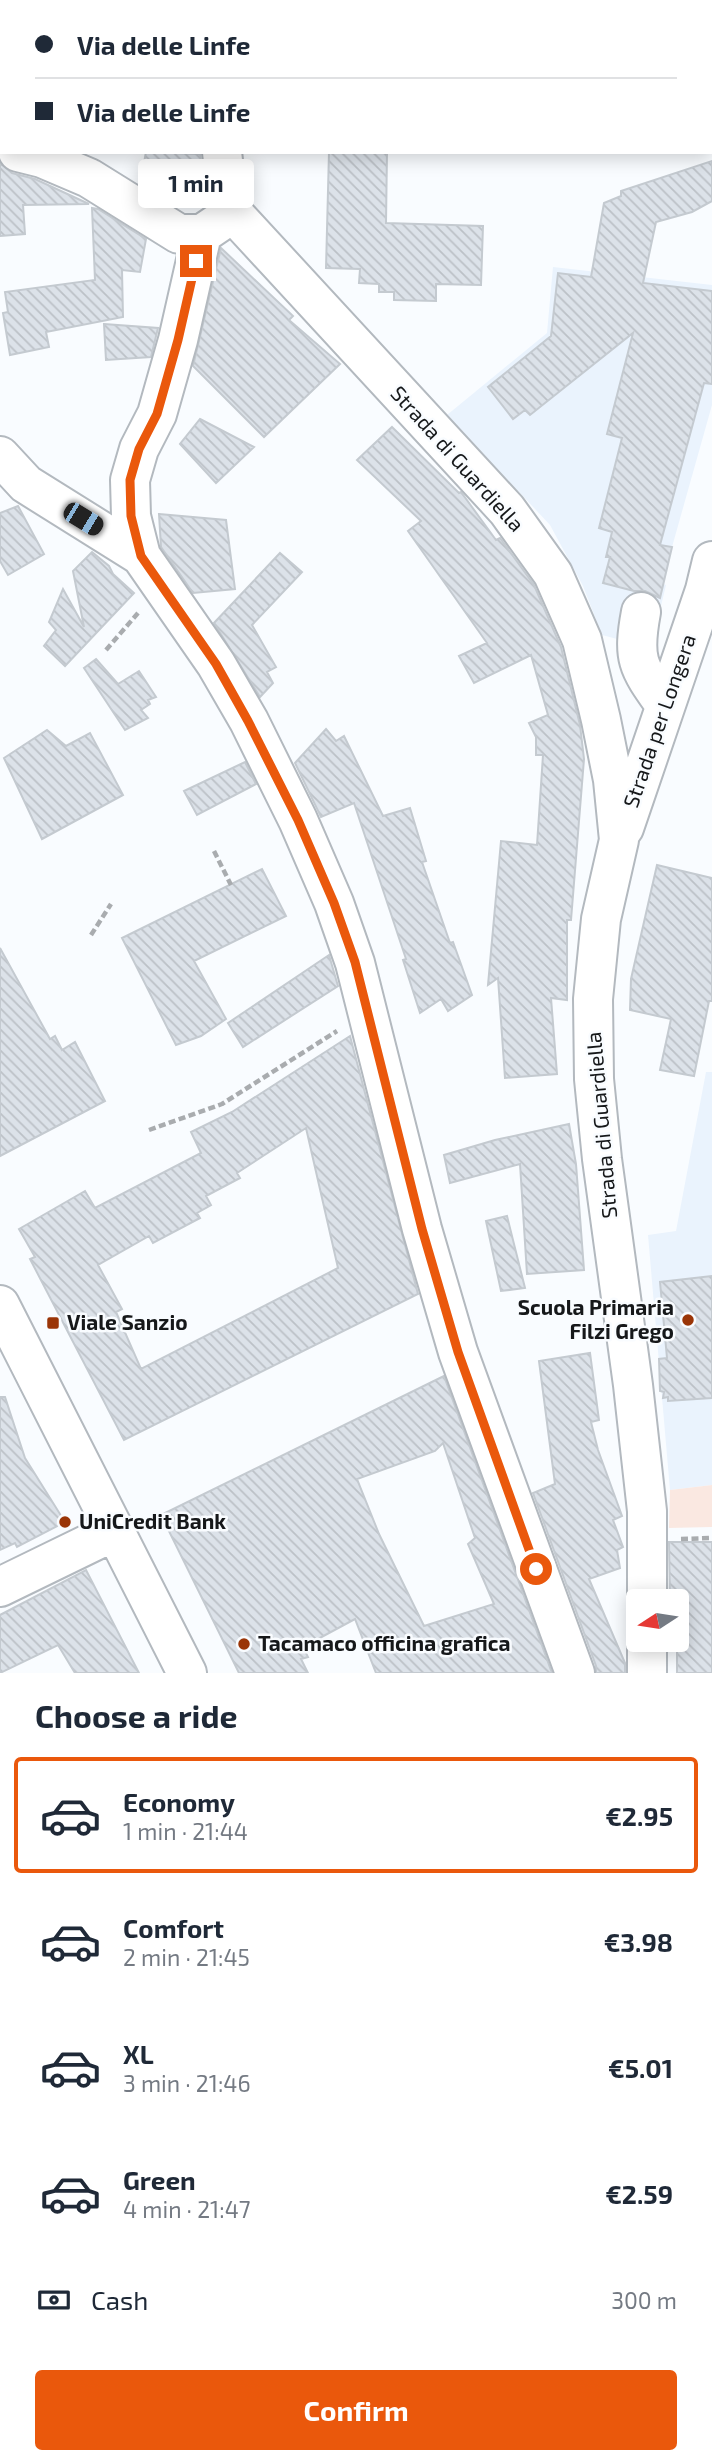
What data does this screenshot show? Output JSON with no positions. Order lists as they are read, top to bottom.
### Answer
{
  "streets": {
    "street": ["Strada di Guardiella", "Strada per Longera"]
  },
  "crossings": [
    ["Strada di Guardiella", "Strada per Longera"]
  ],
  "places": {
    "other": ["Scuola Primaria Filzi Grego", "UniCredit Bank", "Tacamaco officina grafica"],
    "transit": ["Viale Sanzio"]
  },
  "north": "left",
  "page": {
    "banner": ["Via delle Linfe", "Via delle Linfe"],
    "bubble": "1 min",
    "heading": "Choose a ride",
    "list": [
      {
        "name": "Economy",
        "note": "1 min · 21:44",
        "value": "€2.95"
      },
      {
        "name": "Comfort",
        "note": "2 min · 21:45",
        "value": "€3.98"
      },
      {
        "name": "XL",
        "note": "3 min · 21:46",
        "value": "€5.01"
      },
      {
        "name": "Green",
        "note": "4 min · 21:47",
        "value": "€2.59"
      }
    ],
    "pay": ["Cash", "300 m"],
    "buttons": "Confirm"
  }
}
